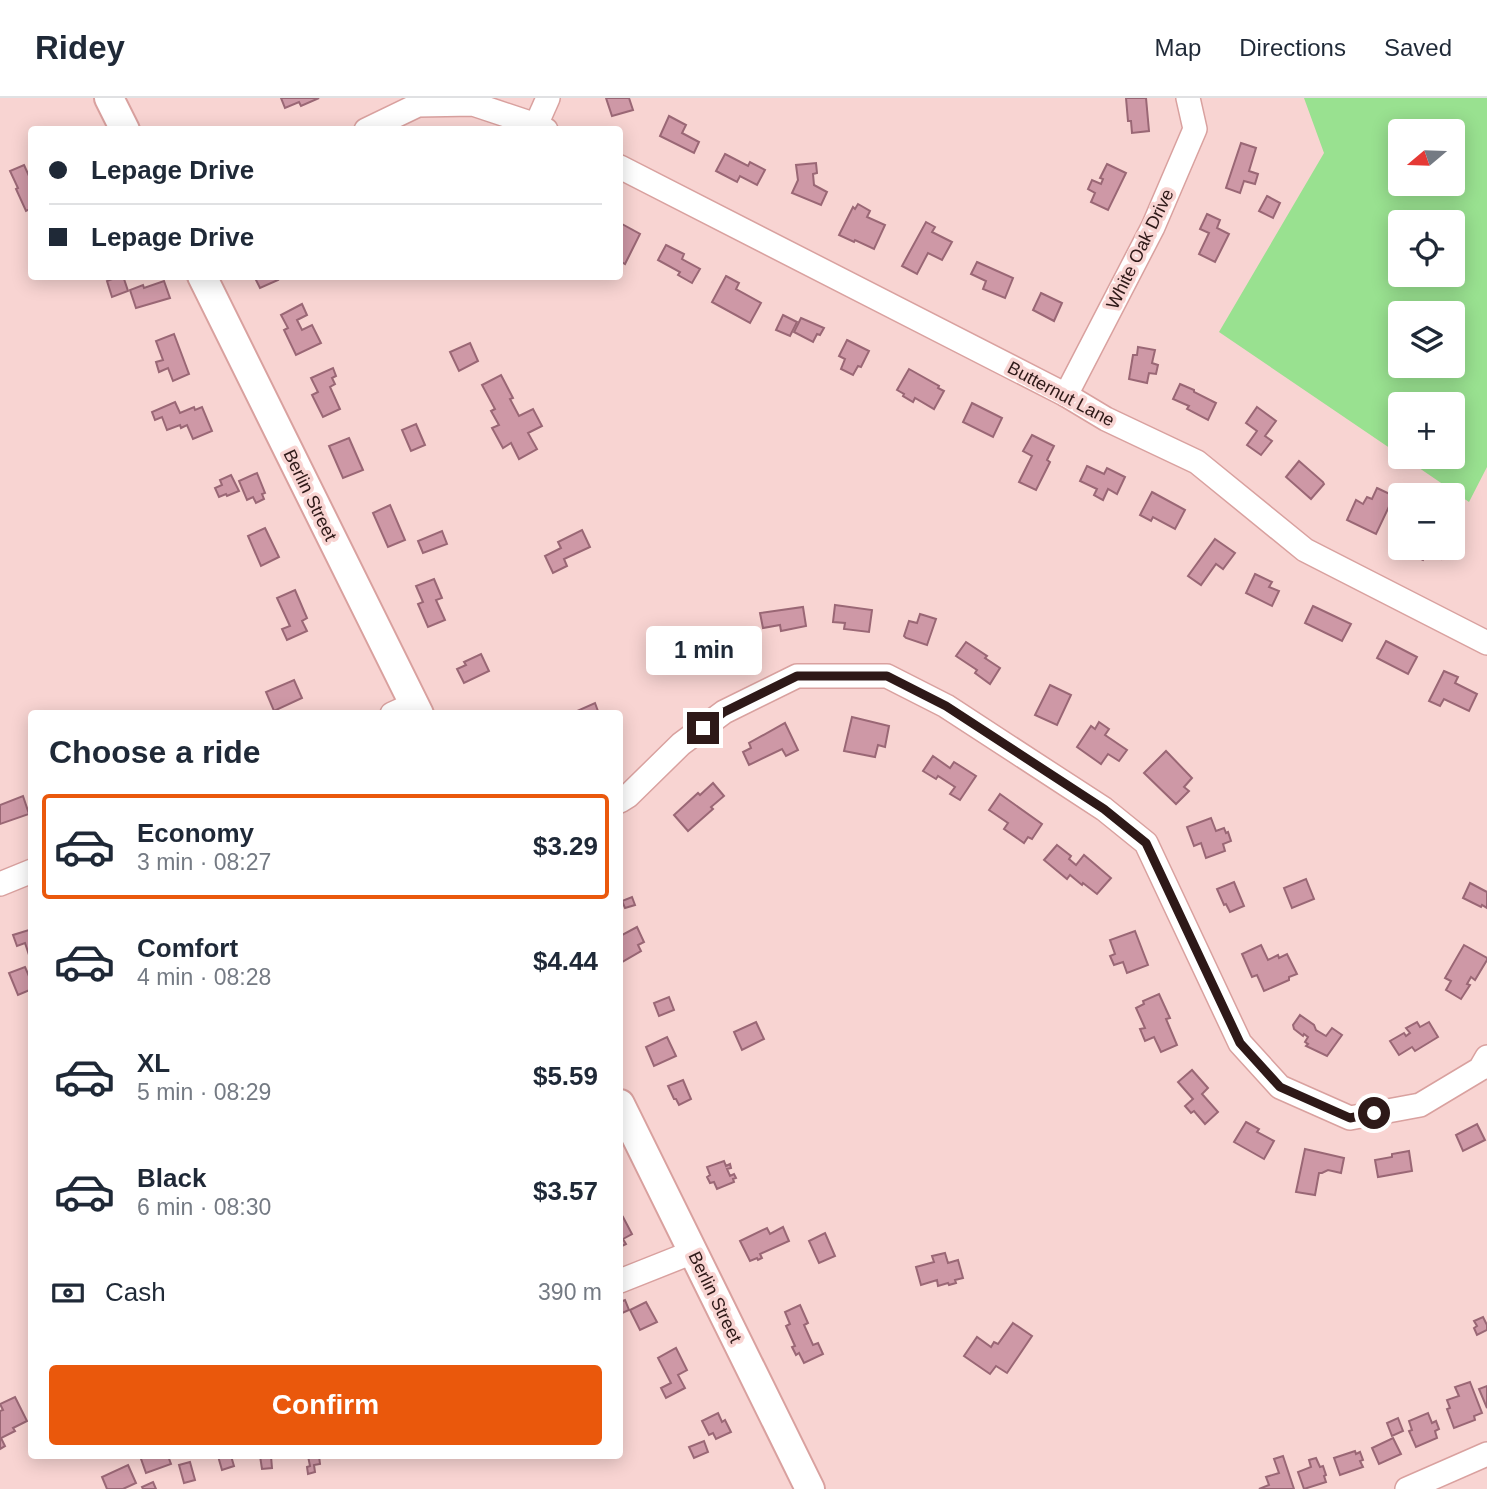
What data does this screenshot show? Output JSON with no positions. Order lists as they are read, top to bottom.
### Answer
{
  "streets": {
    "main road": ["Berlin Street"],
    "street": ["White Oak Drive", "Butternut Lane"]
  },
  "crossings": [
    ["White Oak Drive", "Butternut Lane"]
  ],
  "north": "left",
  "page": {
    "header": "Ridey",
    "nav": ["Map", "Directions", "Saved"],
    "map_buttons": ["+", "−"],
    "banner": ["Lepage Drive", "Lepage Drive"],
    "bubble": "1 min",
    "heading": "Choose a ride",
    "list": [
      {
        "name": "Economy",
        "note": "3 min · 08:27",
        "value": "$3.29"
      },
      {
        "name": "Comfort",
        "note": "4 min · 08:28",
        "value": "$4.44"
      },
      {
        "name": "XL",
        "note": "5 min · 08:29",
        "value": "$5.59"
      },
      {
        "name": "Black",
        "note": "6 min · 08:30",
        "value": "$3.57"
      }
    ],
    "pay": ["Cash", "390 m"],
    "buttons": "Confirm"
  }
}
